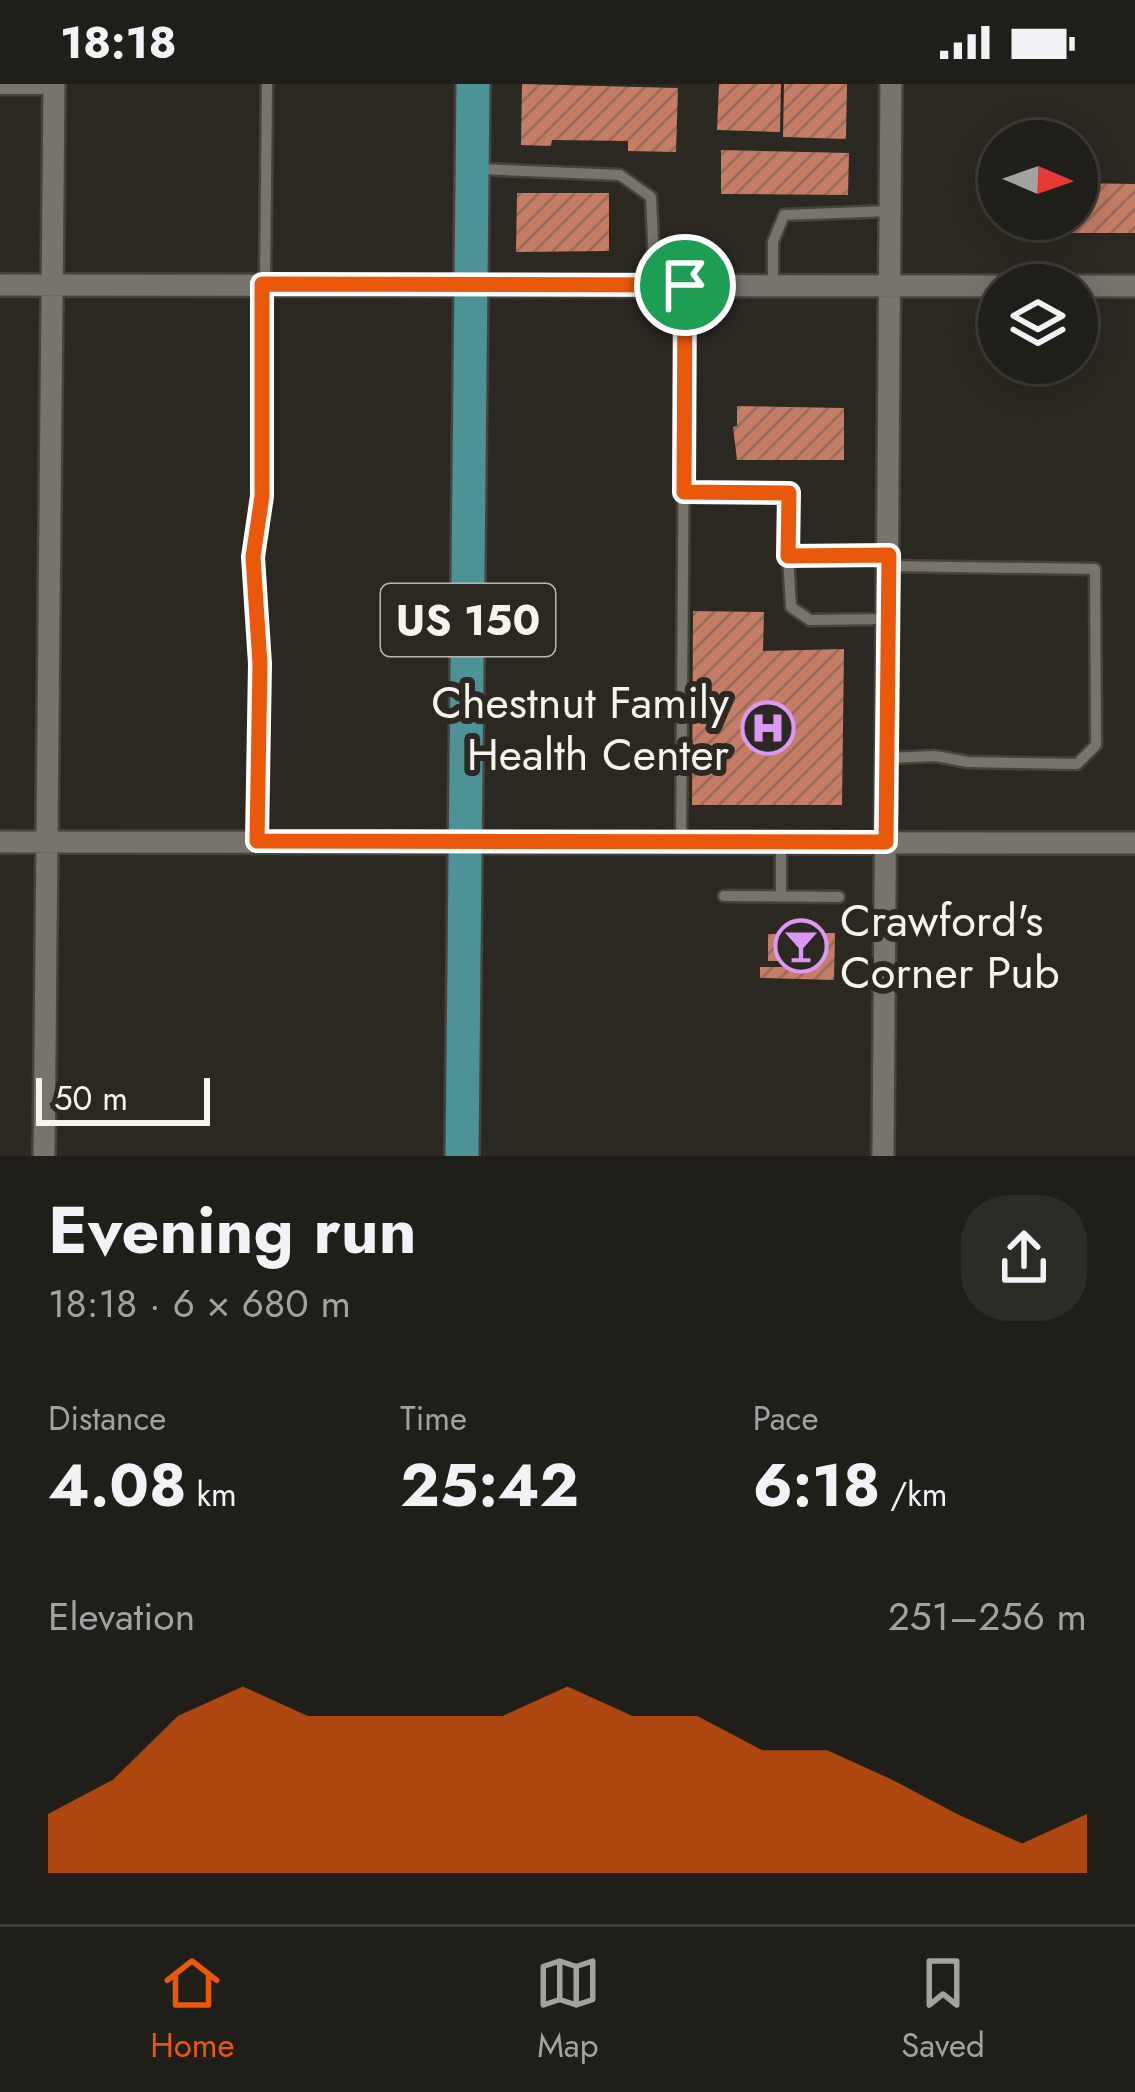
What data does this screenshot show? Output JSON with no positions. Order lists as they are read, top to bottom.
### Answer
{
  "streets": {
    "main road": ["US 150"]
  },
  "places": {
    "hospital": ["Chestnut Family Health Center"],
    "bar": ["Crawford's Corner Pub"]
  },
  "scale_bar": "50 m",
  "north": "right",
  "page": {
    "status": "18:18",
    "scale": "50 m",
    "heading": ["Evening run", "18:18 · 6 × 680 m"],
    "stats": [
      ["Distance", "4.08 km"],
      ["Time", "25:42"],
      ["Pace", "6:18 /km"]
    ],
    "chart": ["Elevation", "251–256 m"],
    "tabs": ["Home", "Map", "Saved"]
  }
}
